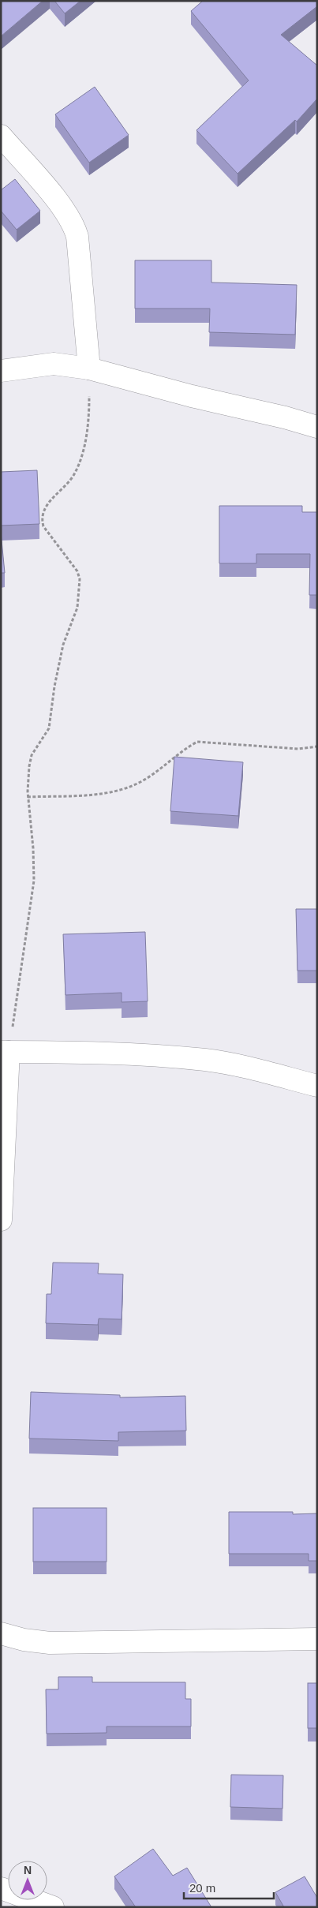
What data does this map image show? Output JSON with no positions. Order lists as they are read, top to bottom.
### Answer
{
  "scale_bar": "20 m",
  "north": "top"
}
